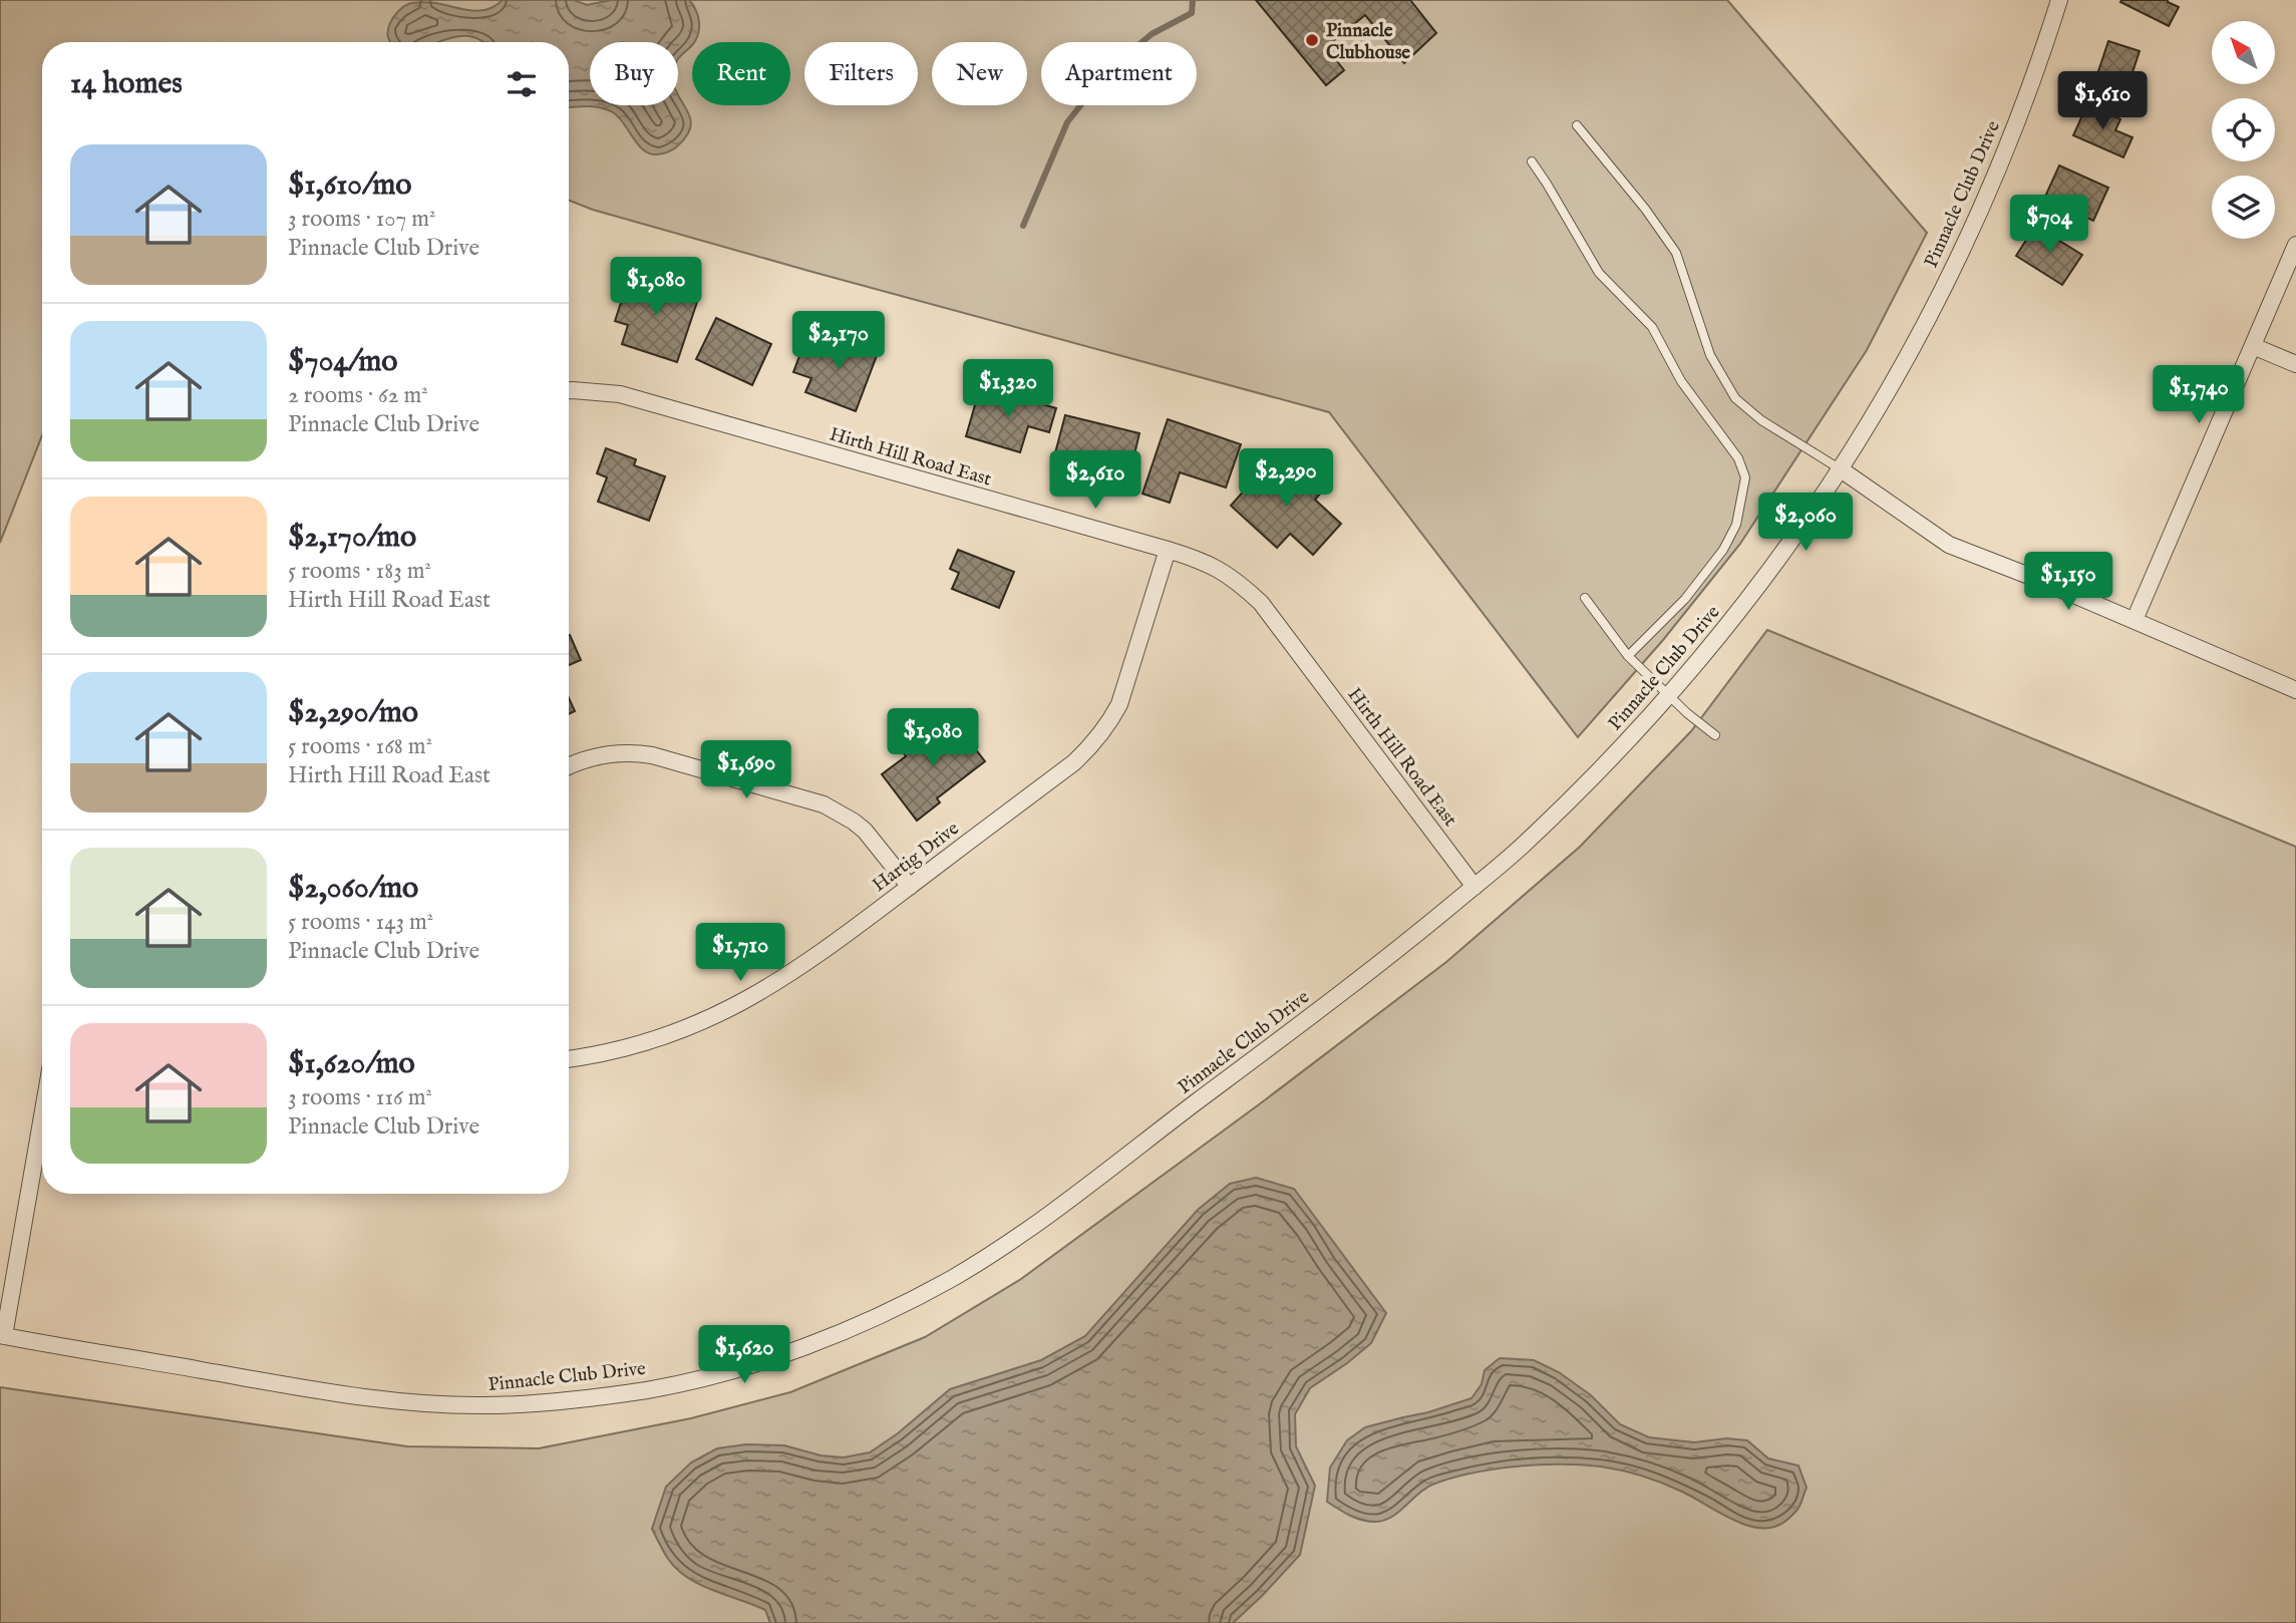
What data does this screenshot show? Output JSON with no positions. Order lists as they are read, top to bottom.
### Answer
{
  "streets": {
    "street": ["Pinnacle Club Drive", "Hirth Hill Road East", "Hartig Drive"]
  },
  "crossings": [
    ["Pinnacle Club Drive", "Hirth Hill Road East"],
    ["Hirth Hill Road East", "Hartig Drive"]
  ],
  "places": ["Pinnacle Clubhouse"],
  "north": "top left",
  "page": {
    "chip": [
      "Buy",
      "Rent",
      "Filters",
      "New",
      "Apartment"
    ],
    "heading": "14 homes",
    "price": [
      "$1,610",
      "$704",
      "$1,080",
      "$2,170",
      "$1,320",
      "$1,740",
      "$2,290",
      "$2,610",
      "$2,060",
      "$1,150",
      "$1,080",
      "$1,690",
      "$1,710",
      "$1,620"
    ],
    "list": [
      {
        "name": "$1,610/mo",
        "note": "3 rooms · 107 m² · Pinnacle Club Drive"
      },
      {
        "name": "$704/mo",
        "note": "2 rooms · 62 m² · Pinnacle Club Drive"
      },
      {
        "name": "$2,170/mo",
        "note": "5 rooms · 183 m² · Hirth Hill Road East"
      },
      {
        "name": "$2,290/mo",
        "note": "5 rooms · 168 m² · Hirth Hill Road East"
      },
      {
        "name": "$2,060/mo",
        "note": "5 rooms · 143 m² · Pinnacle Club Drive"
      },
      {
        "name": "$1,620/mo",
        "note": "3 rooms · 116 m² · Pinnacle Club Drive"
      }
    ]
  }
}
